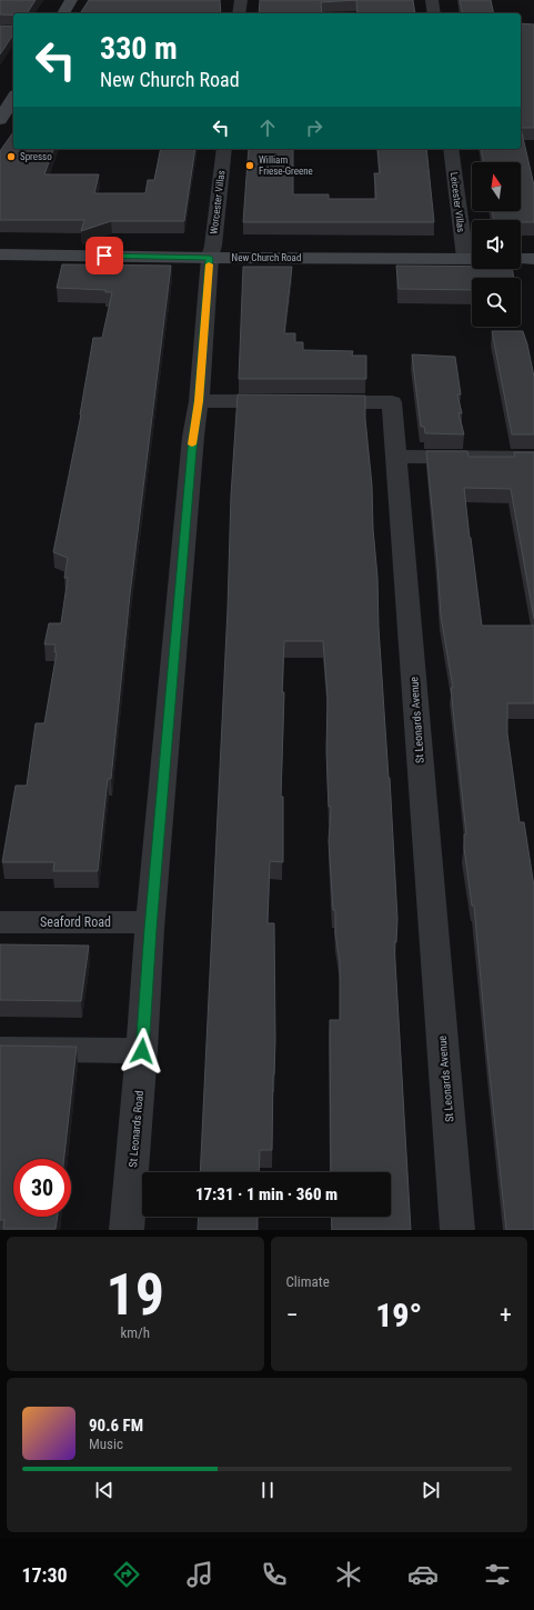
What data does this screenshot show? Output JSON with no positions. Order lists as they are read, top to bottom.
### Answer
{
  "streets": {
    "main road": ["New Church Road"],
    "street": [
      "Worcester Villas",
      "Leicester Villas",
      "St Leonards Avenue",
      "Seaford Road",
      "St Leonards Road"
    ]
  },
  "crossings": [
    ["Worcester Villas", "New Church Road"],
    ["Worcester Villas", "St Leonards Road"],
    ["Leicester Villas", "New Church Road"],
    ["New Church Road", "St Leonards Road"],
    ["St Leonards Avenue", "St Leonards Road"],
    ["Seaford Road", "St Leonards Road"]
  ],
  "places": ["Spresso", "William Friese-Greene"],
  "north": "top",
  "page": {
    "turn": ["330 m", "New Church Road"],
    "limit": "30",
    "trip": "17:31 · 1 min · 360 m",
    "tile": [
      ["19", "km/h"],
      "Climate"
    ],
    "heat": ["−", "19°", "+"],
    "song": ["90.6 FM", "Music"],
    "tabs": "17:30"
  }
}
